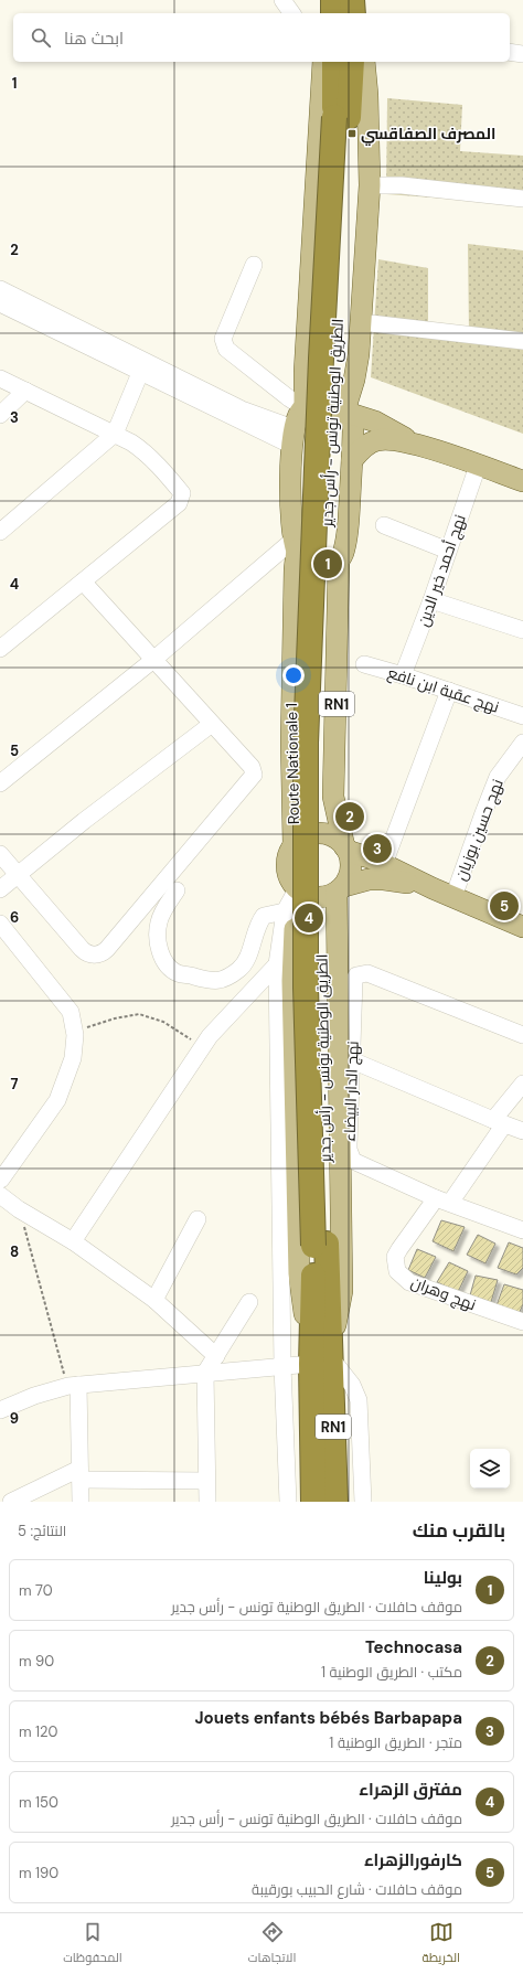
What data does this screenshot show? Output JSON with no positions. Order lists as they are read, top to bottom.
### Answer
{
  "streets": {
    "highway": ["الطريق الوطنية تونس - رأس جدير", "RN1"],
    "main road": ["Route Nationale 1"],
    "street": [
      "نهج أحمد خير الدين",
      "نهج عقبة ابن نافع",
      "نهج حسين بوزيان",
      "نهج الدار البيضاء",
      "نهج وهران"
    ]
  },
  "crossings": [
    ["نهج أحمد خير الدين", "نهج عقبة ابن نافع"],
    ["RN1", "Route Nationale 1"],
    ["نهج الدار البيضاء", "نهج وهران"]
  ],
  "places": {
    "transit": ["المصرف الصفاقسي"]
  },
  "page": {
    "search": "ابحث هنا",
    "pins": [
      "1",
      "2",
      "3",
      "5",
      "4"
    ],
    "heading": ["بالقرب منك", "النتائج: 5"],
    "list": [
      {
        "mark": "1",
        "name": "بولينا",
        "note": "موقف حافلات · الطريق الوطنية تونس - رأس جدير",
        "value": "70 m"
      },
      {
        "mark": "2",
        "name": "Technocasa",
        "note": "مكتب · الطريق الوطنية 1",
        "value": "90 m"
      },
      {
        "mark": "3",
        "name": "Jouets enfants bébés Barbapapa",
        "note": "متجر · الطريق الوطنية 1",
        "value": "120 m"
      },
      {
        "mark": "4",
        "name": "مفترق الزهراء",
        "note": "موقف حافلات · الطريق الوطنية تونس - رأس جدير",
        "value": "150 m"
      },
      {
        "mark": "5",
        "name": "كارفورالزهراء",
        "note": "موقف حافلات · شارع الحبيب بورقيبة",
        "value": "190 m"
      }
    ],
    "nav": ["الخريطة", "الاتجاهات", "المحفوظات"]
  },
  "grid": {
    "rows": [
      "1",
      "2",
      "3",
      "4",
      "5",
      "6",
      "7",
      "8",
      "9"
    ]
  }
}
